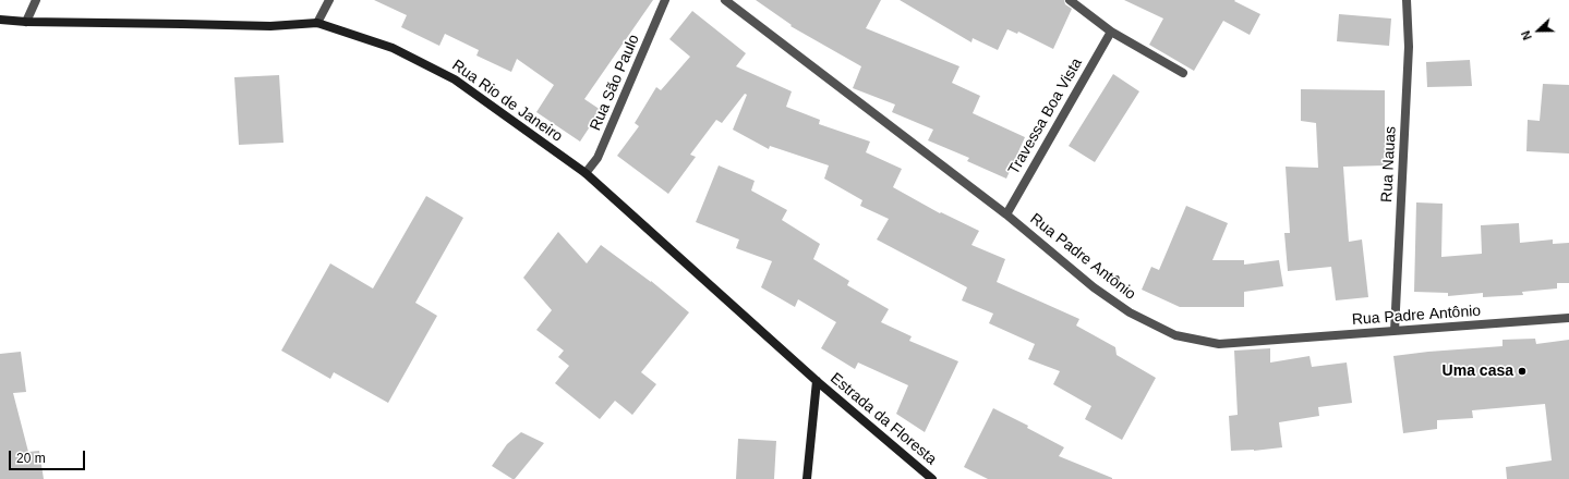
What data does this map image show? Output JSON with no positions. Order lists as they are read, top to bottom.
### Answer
{
  "streets": {
    "main road": ["Rua Rio de Janeiro", "Estrada da Floresta"],
    "street": [
      "Rua São Paulo",
      "Travessa Boa Vista",
      "Rua Nauas",
      "Rua Padre Antônio"
    ]
  },
  "crossings": [
    ["Rua São Paulo", "Rua Rio de Janeiro"],
    ["Rua Rio de Janeiro", "Estrada da Floresta"],
    ["Travessa Boa Vista", "Rua Padre Antônio"],
    ["Rua Nauas", "Rua Padre Antônio"]
  ],
  "places": ["Uma casa"],
  "scale_bar": "20 m",
  "north": "left"
}
